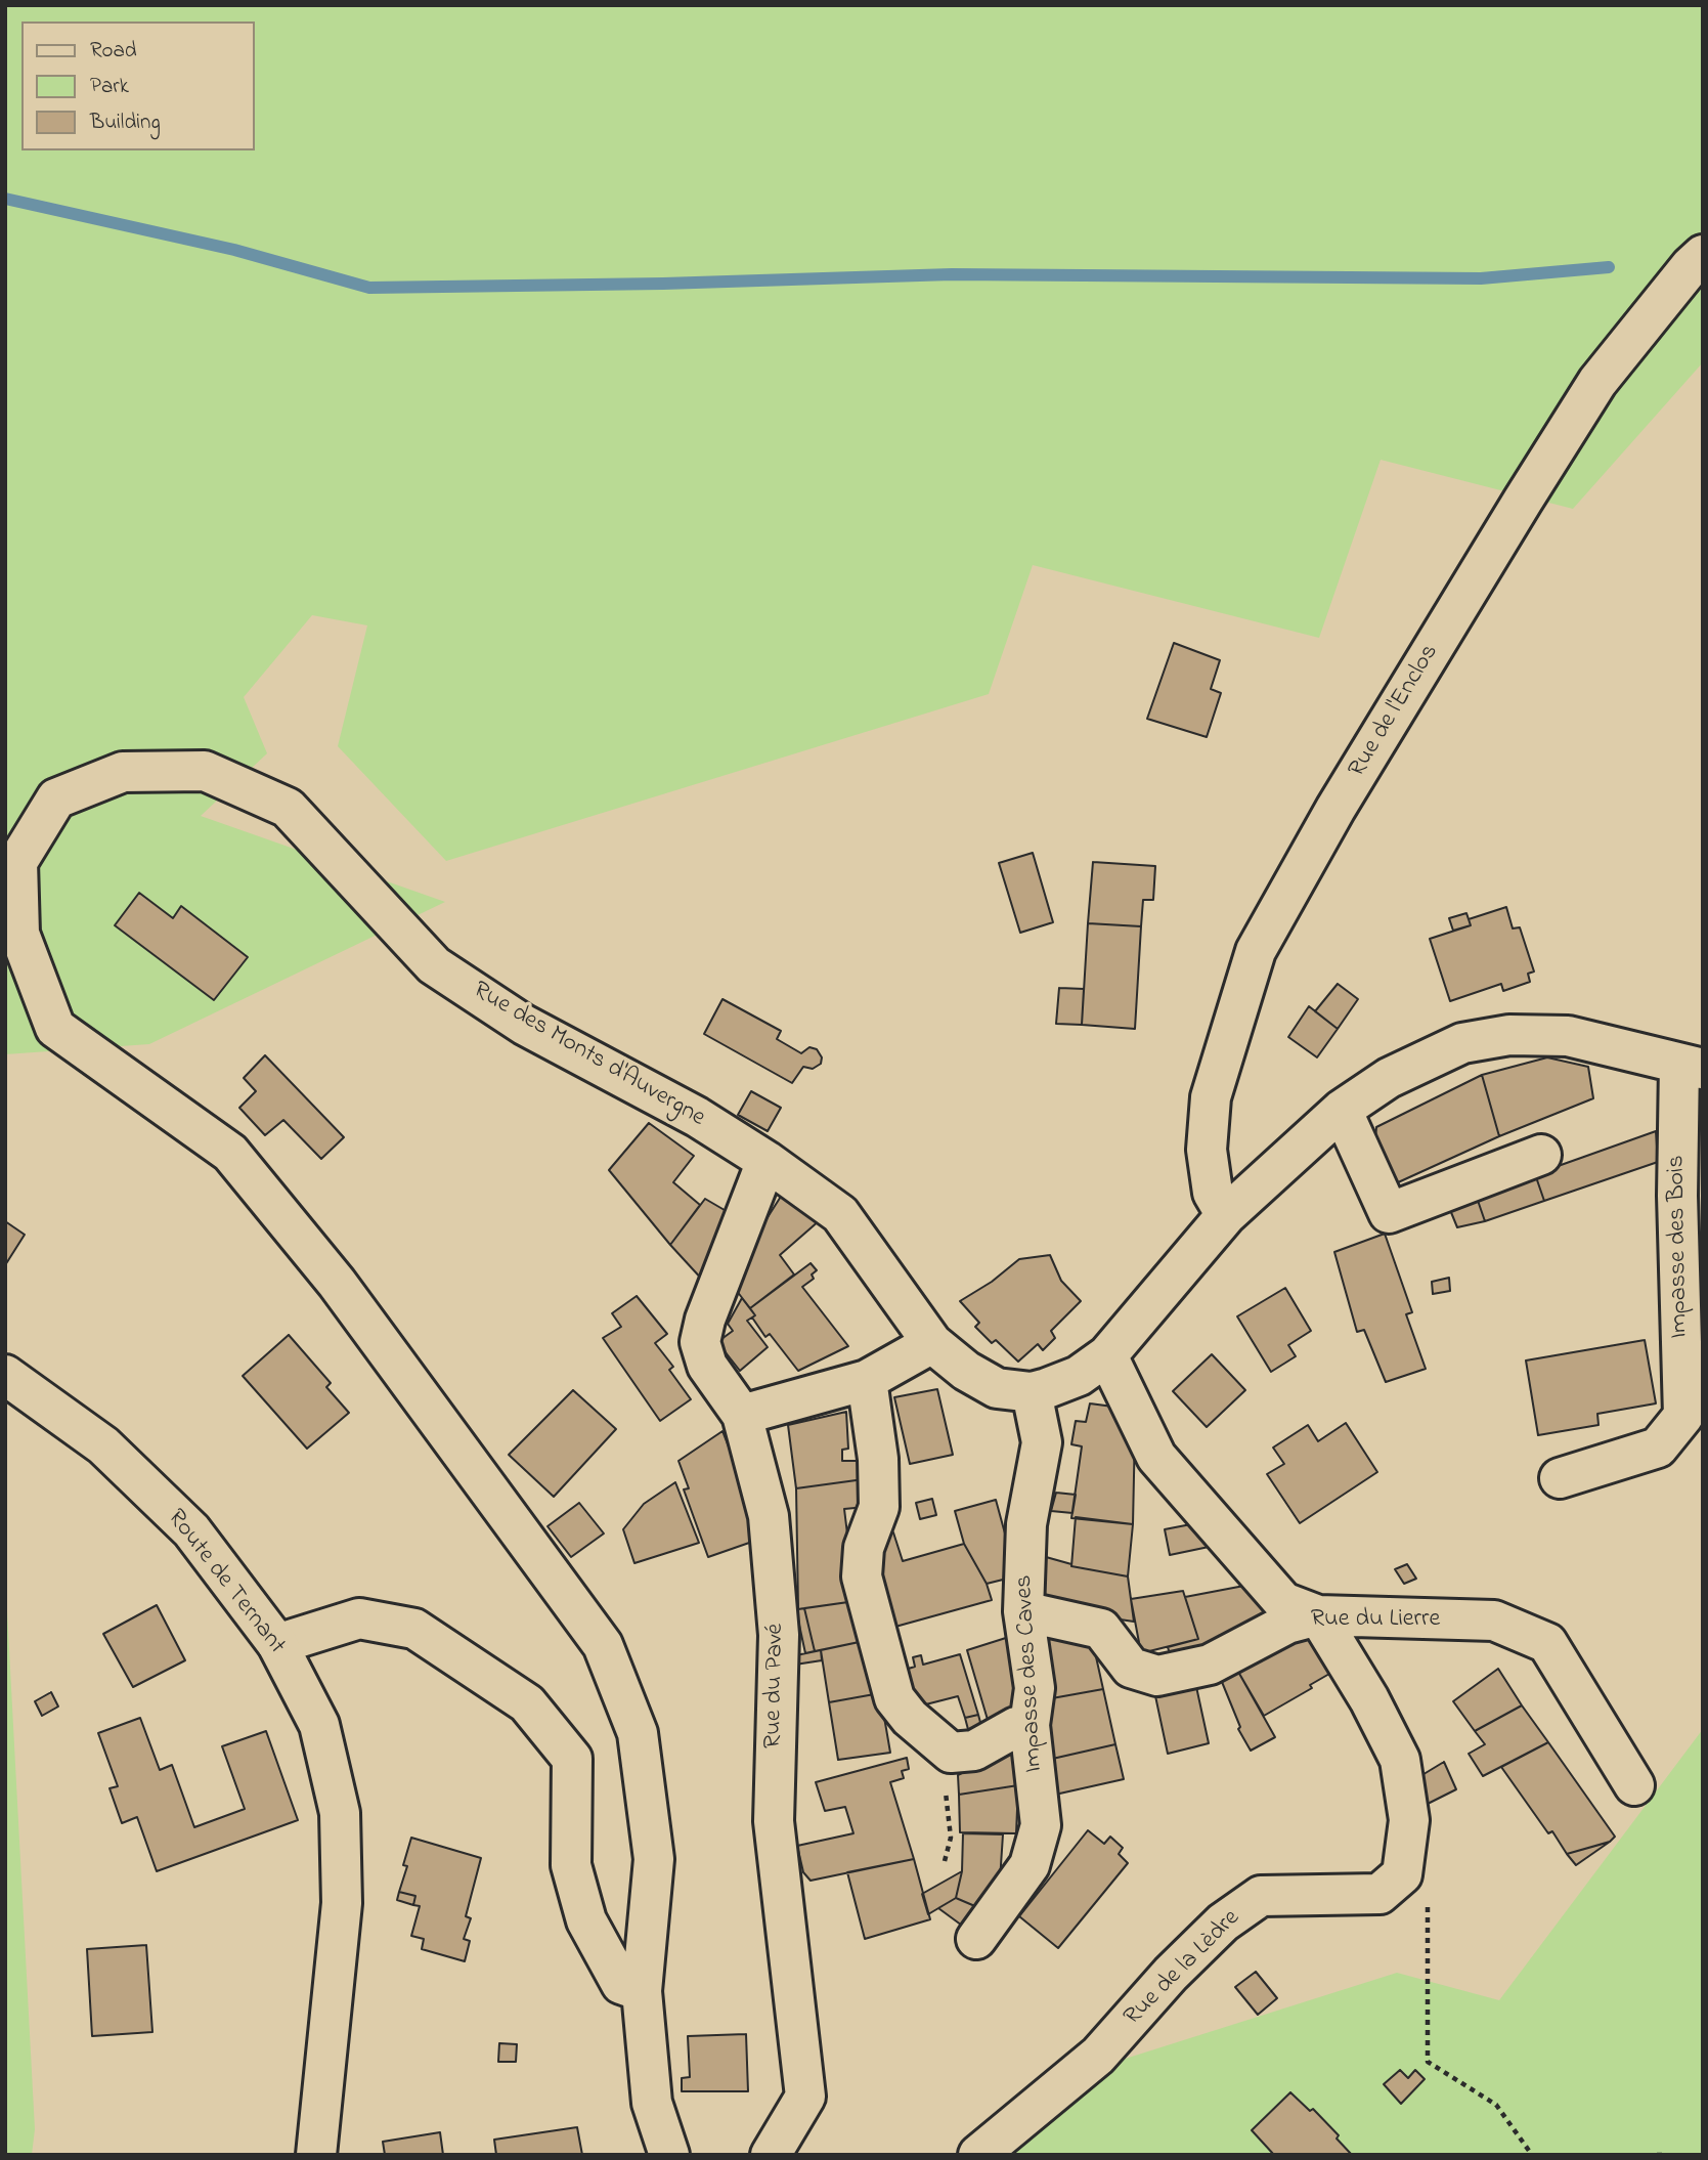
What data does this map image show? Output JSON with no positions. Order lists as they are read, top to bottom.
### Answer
{
  "streets": {
    "street": [
      "Rue de l'Enclos",
      "Rue des Monts d'Auvergne",
      "Impasse des Bois",
      "Route de Ternant",
      "Rue du Lierre",
      "Impasse des Caves",
      "Rue du Pavé",
      "Rue de la Lèdre"
    ]
  },
  "crossings": [
    ["Rue de l'Enclos", "Rue des Monts d'Auvergne"],
    ["Rue des Monts d'Auvergne", "Impasse des Bois"],
    ["Rue des Monts d'Auvergne", "Impasse des Caves"],
    ["Rue du Lierre", "Impasse des Caves"],
    ["Rue du Lierre", "Rue de la Lèdre"]
  ],
  "legend": ["Road", "Park", "Building"]
}
